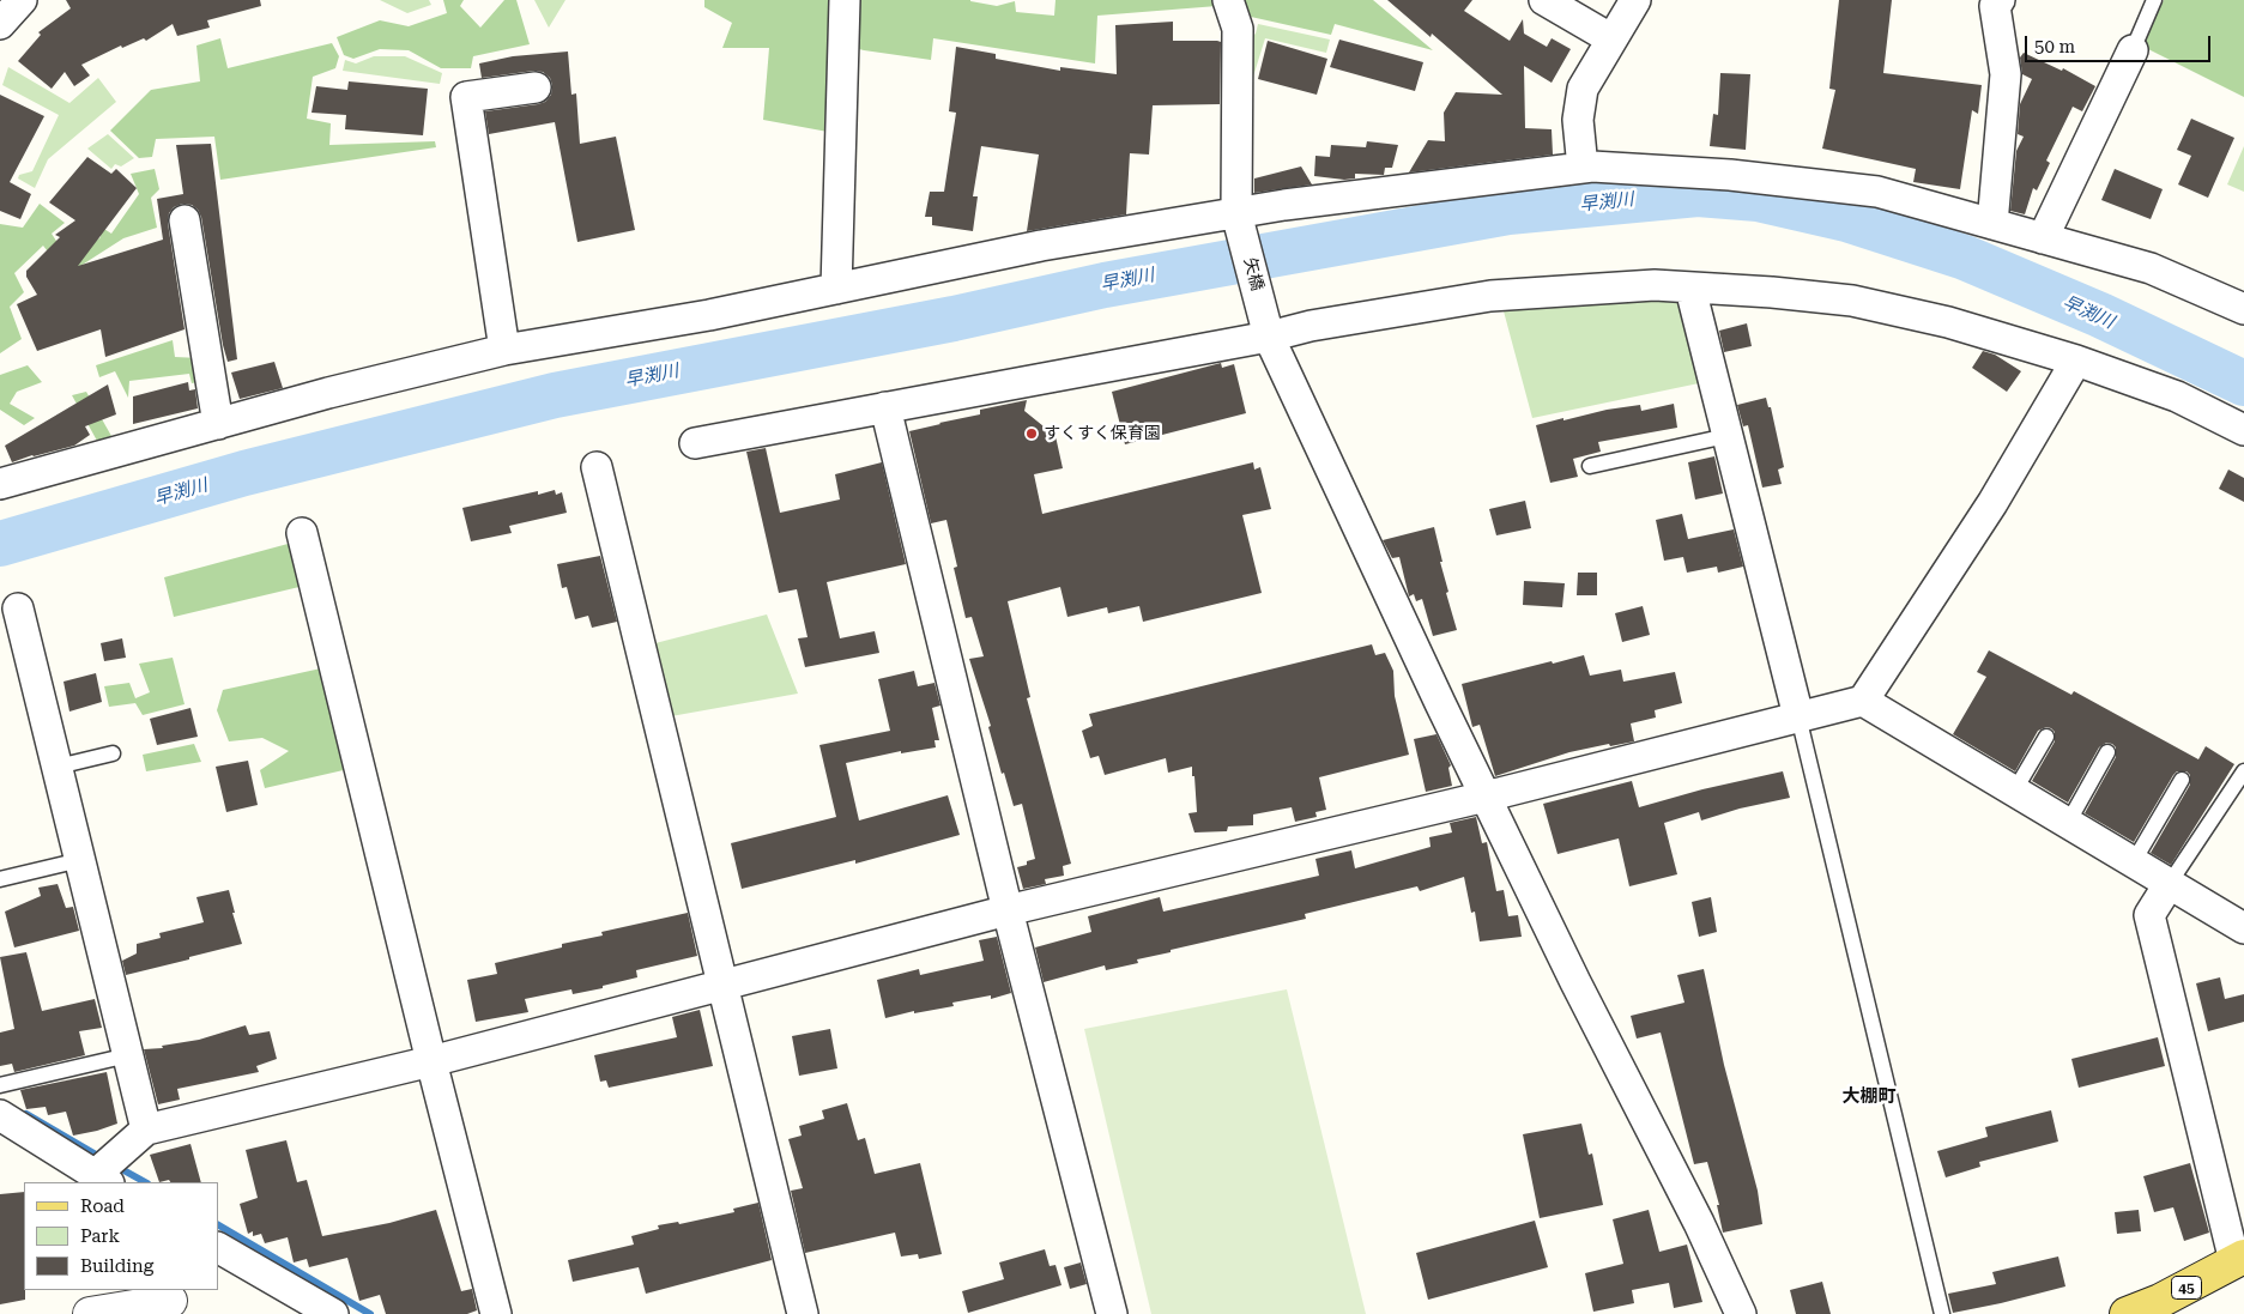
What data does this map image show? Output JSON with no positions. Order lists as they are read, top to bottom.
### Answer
{
  "streets": {
    "main road": ["45"],
    "street": ["矢橋"]
  },
  "districts": ["大棚町"],
  "water": ["早渕川"],
  "places": ["すくすく保育園"],
  "legend": ["Road", "Park", "Building"],
  "scale_bar": "50 m"
}
